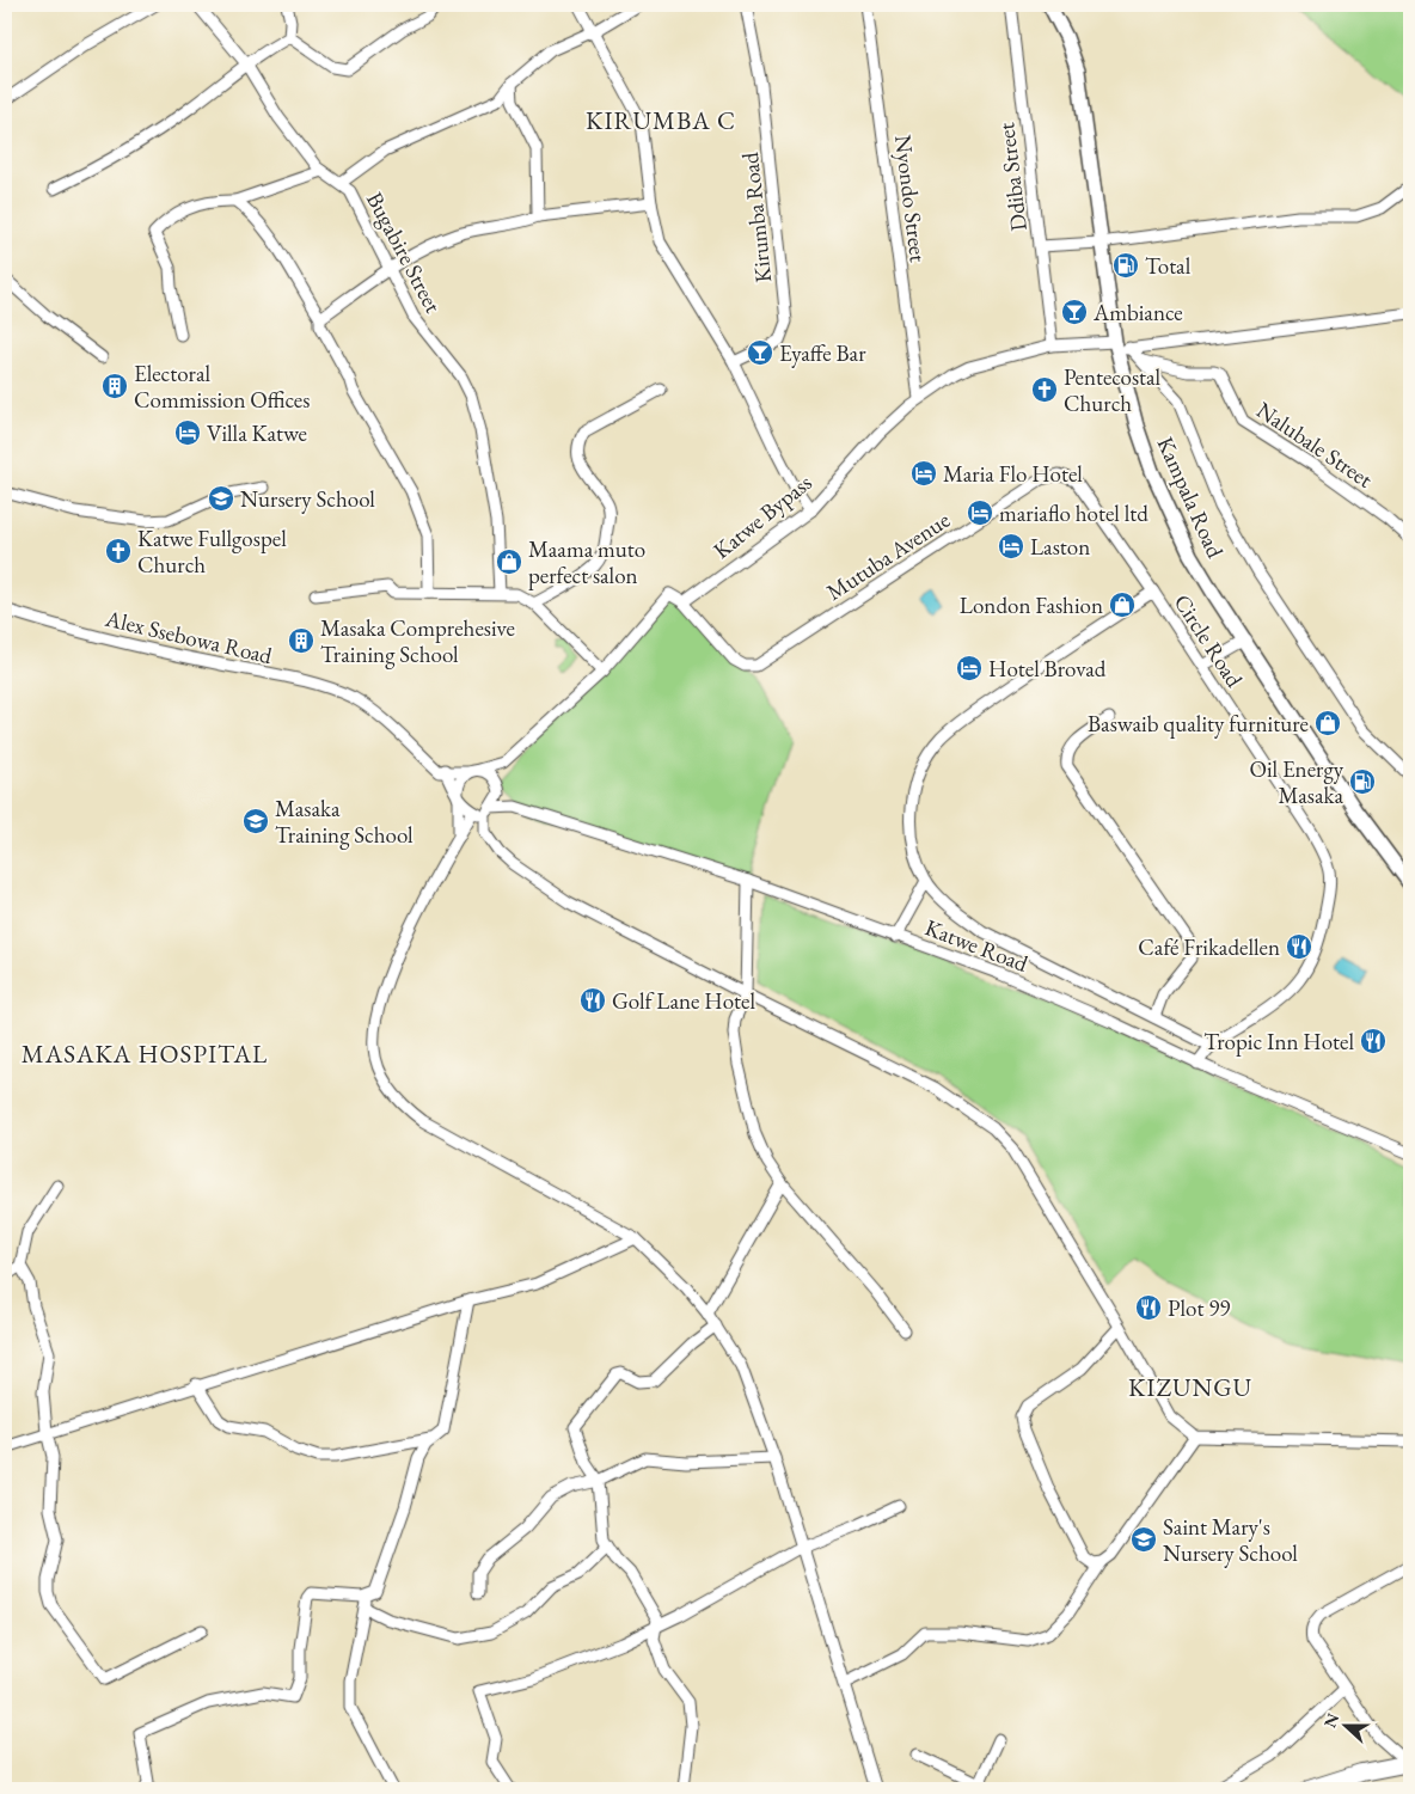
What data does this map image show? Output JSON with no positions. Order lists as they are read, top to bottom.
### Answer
{
  "streets": {
    "main road": ["Kampala Road"],
    "street": [
      "Ddiba Street",
      "Nyondo Street",
      "Kirumba Road",
      "Bugabire Street",
      "Nalubale Street",
      "Katwe Bypass",
      "Mutuba Avenue",
      "Alex Ssebowa Road",
      "Circle Road",
      "Katwe Road"
    ]
  },
  "crossings": [
    ["Ddiba Street", "Katwe Bypass"],
    ["Nyondo Street", "Katwe Bypass"],
    ["Kampala Road", "Katwe Bypass"],
    ["Katwe Bypass", "Mutuba Avenue"],
    ["Mutuba Avenue", "Circle Road"],
    ["Circle Road", "Katwe Road"]
  ],
  "districts": ["KIRUMBA C", "MASAKA HOSPITAL", "KIZUNGU"],
  "places": {
    "fuel station": ["Total", "Oil Energy Masaka"],
    "bar": ["Ambiance", "Eyaffe Bar"],
    "building": ["Electoral Commission Offices", "Masaka Comprehesive Training School"],
    "church": ["Pentecostal Church", "Katwe Fullgospel Church"],
    "hotel": [
      "Villa Katwe",
      "Maria Flo Hotel",
      "mariaflo hotel ltd",
      "Laston",
      "Hotel Brovad"
    ],
    "school or university": ["Nursery School", "Masaka Training School", "Saint Mary's Nursery School"],
    "shop": ["Maama muto perfect salon", "London Fashion", "Baswaib quality furniture"],
    "restaurant": [
      "Café Frikadellen",
      "Golf Lane Hotel",
      "Tropic Inn Hotel",
      "Plot 99"
    ]
  },
  "north": "left"
}
